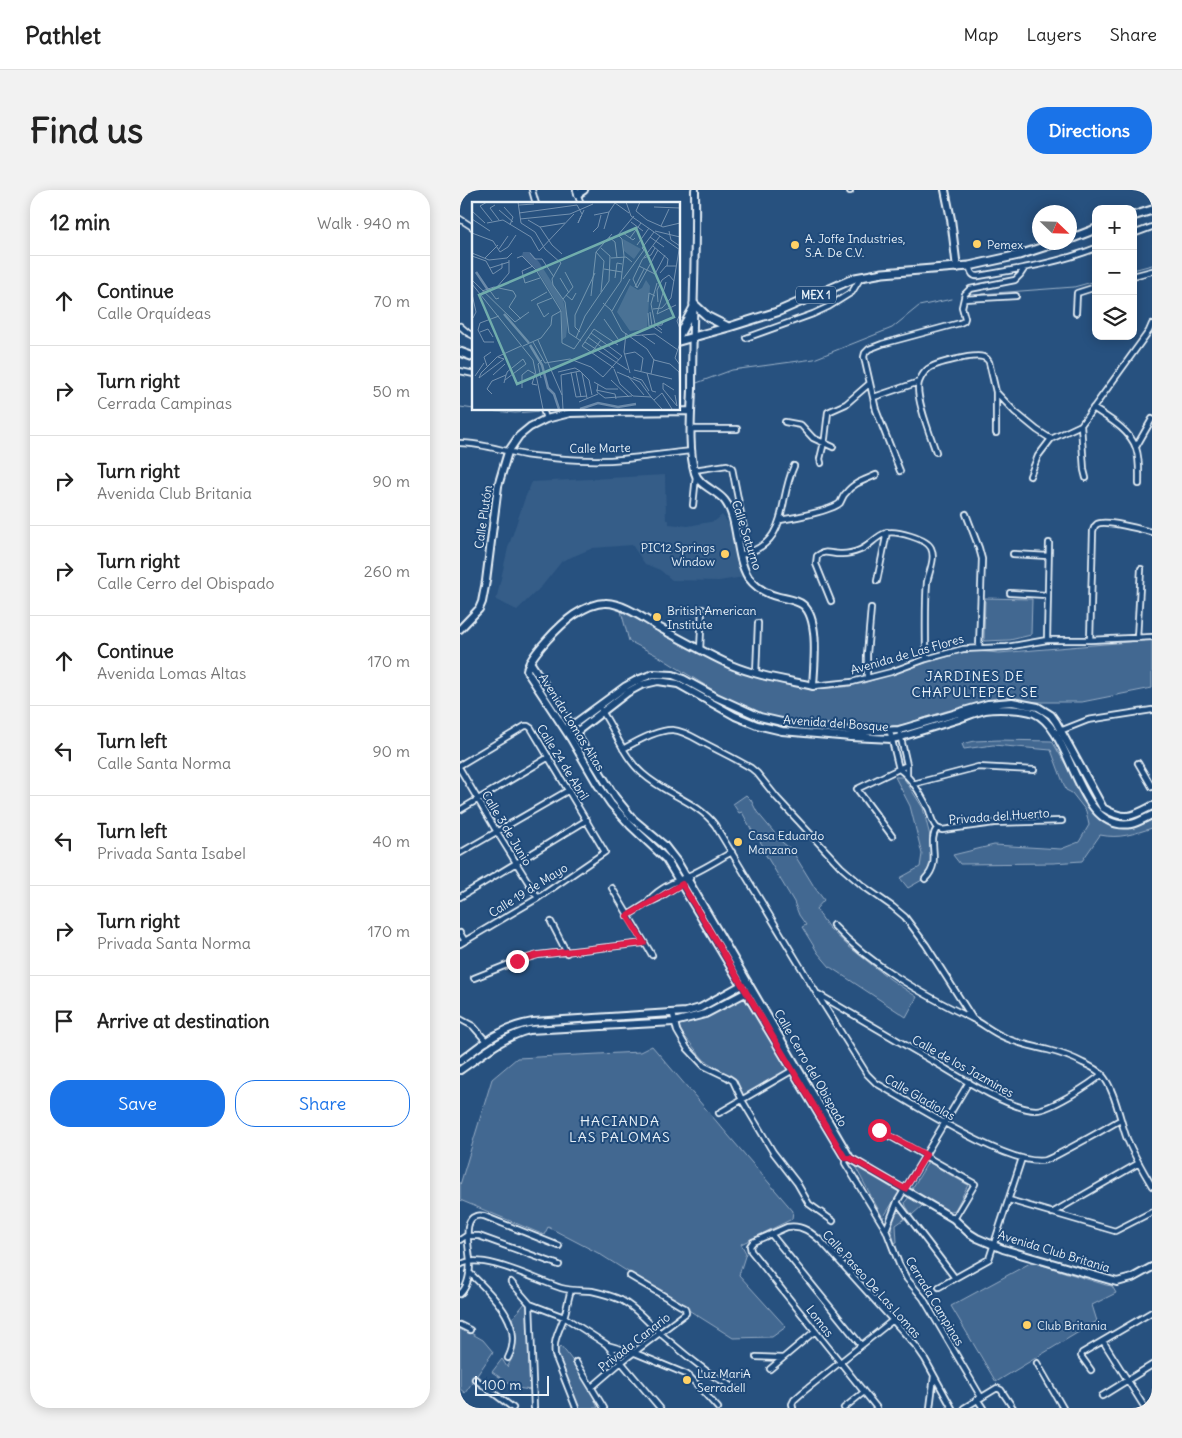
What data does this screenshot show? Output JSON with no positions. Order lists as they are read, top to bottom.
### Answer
{
  "streets": {
    "main road": [
      "MEX 1",
      "Calle Plutón",
      "Calle Saturno",
      "Avenida de Las Flores",
      "Avenida Lomas Altas",
      "Avenida del Bosque",
      "Calle Cerro del Obispado",
      "Avenida Club Britania"
    ],
    "street": [
      "Calle Marte",
      "Calle 24 de Abril",
      "Privada del Huerto",
      "Calle 3 de Junio",
      "Calle 19 de Mayo",
      "Calle de los Jazmines",
      "Calle Gladiolas",
      "Calle Paseo De Las Lomas",
      "Cerrada Campinas",
      "Lomas",
      "Privada Canario"
    ]
  },
  "crossings": [
    ["Calle Marte", "Calle Plutón"],
    ["Calle Saturno", "Avenida de Las Flores"],
    ["Avenida de Las Flores", "Avenida Lomas Altas"],
    ["Avenida Lomas Altas", "Avenida del Bosque"],
    ["Avenida Lomas Altas", "Calle Cerro del Obispado"],
    ["Avenida del Bosque", "Calle Gladiolas"],
    ["Calle 24 de Abril", "Calle 3 de Junio"],
    ["Calle 24 de Abril", "Calle 19 de Mayo"],
    ["Calle 3 de Junio", "Calle 19 de Mayo"],
    ["Calle de los Jazmines", "Calle Gladiolas"],
    ["Calle Cerro del Obispado", "Avenida Club Britania"],
    ["Calle Cerro del Obispado", "Cerrada Campinas"],
    ["Calle Paseo De Las Lomas", "Lomas"]
  ],
  "districts": ["JARDINES DE CHAPULTEPEC SE", "HACIANDA LAS PALOMAS"],
  "places": [
    "Pemex",
    "A. Joffe Industries, S.A. De C.V.",
    "PIC12 Springs Window",
    "British American Institute",
    "Casa Eduardo Manzano",
    "Club Britania",
    "Luz MariA Serradell"
  ],
  "scale_bar": "100 m",
  "north": "bottom right",
  "page": {
    "header": "Pathlet",
    "nav": ["Map", "Layers", "Share"],
    "buttons": [
      "Directions",
      ["Save", "Share"]
    ],
    "title": "Find us",
    "heading": ["12 min", "Walk · 940 m"],
    "map_buttons": ["+", "−"],
    "list": [
      ["Continue", "Calle Orquídeas", "70 m"],
      ["Turn right", "Cerrada Campinas", "50 m"],
      ["Turn right", "Avenida Club Britania", "90 m"],
      ["Turn right", "Calle Cerro del Obispado", "260 m"],
      ["Continue", "Avenida Lomas Altas", "170 m"],
      ["Turn left", "Calle Santa Norma", "90 m"],
      ["Turn left", "Privada Santa Isabel", "40 m"],
      ["Turn right", "Privada Santa Norma", "170 m"],
      "Arrive at destination"
    ],
    "scale": "100 m"
  }
}
